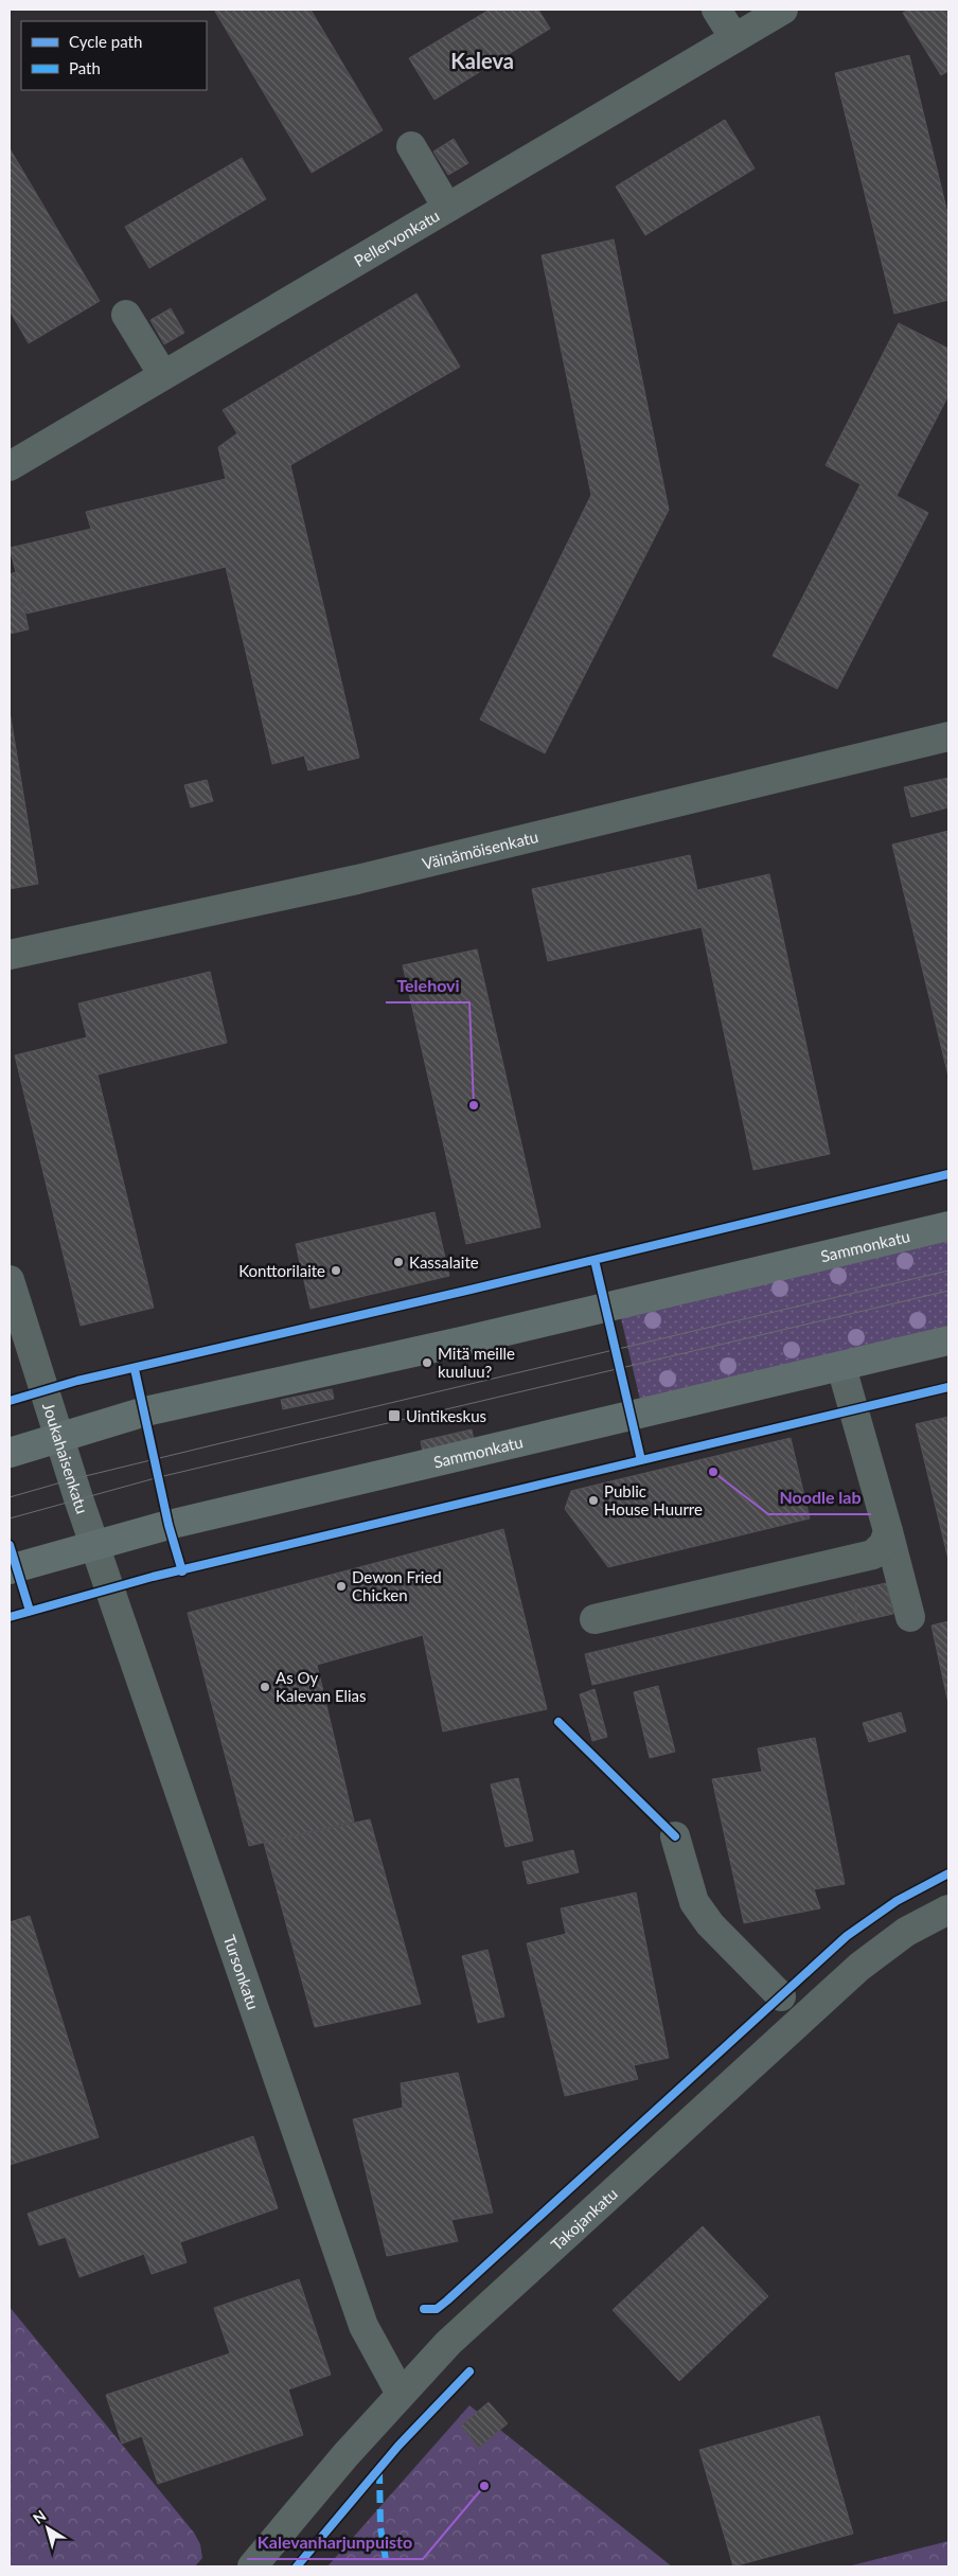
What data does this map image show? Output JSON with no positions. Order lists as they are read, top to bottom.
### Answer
{
  "streets": {
    "main road": ["Sammonkatu"],
    "street": [
      "Pellervonkatu",
      "Väinämöisenkatu",
      "Joukahaisenkatu",
      "Tursonkatu",
      "Takojankatu"
    ]
  },
  "crossings": [
    ["Sammonkatu", "Joukahaisenkatu"],
    ["Sammonkatu", "Tursonkatu"],
    ["Joukahaisenkatu", "Tursonkatu"],
    ["Tursonkatu", "Takojankatu"]
  ],
  "districts": ["Kaleva"],
  "places": {
    "other": [
      "Telehovi",
      "Kassalaite",
      "Konttorilaite",
      "Mitä meille kuuluu?",
      "Noodle lab",
      "Public House Huurre",
      "Dewon Fried Chicken",
      "As Oy Kalevan Elias",
      "Kalevanharjunpuisto"
    ],
    "transit": ["Uintikeskus"]
  },
  "legend": ["Cycle path", "Path"],
  "north": "top left"
}
